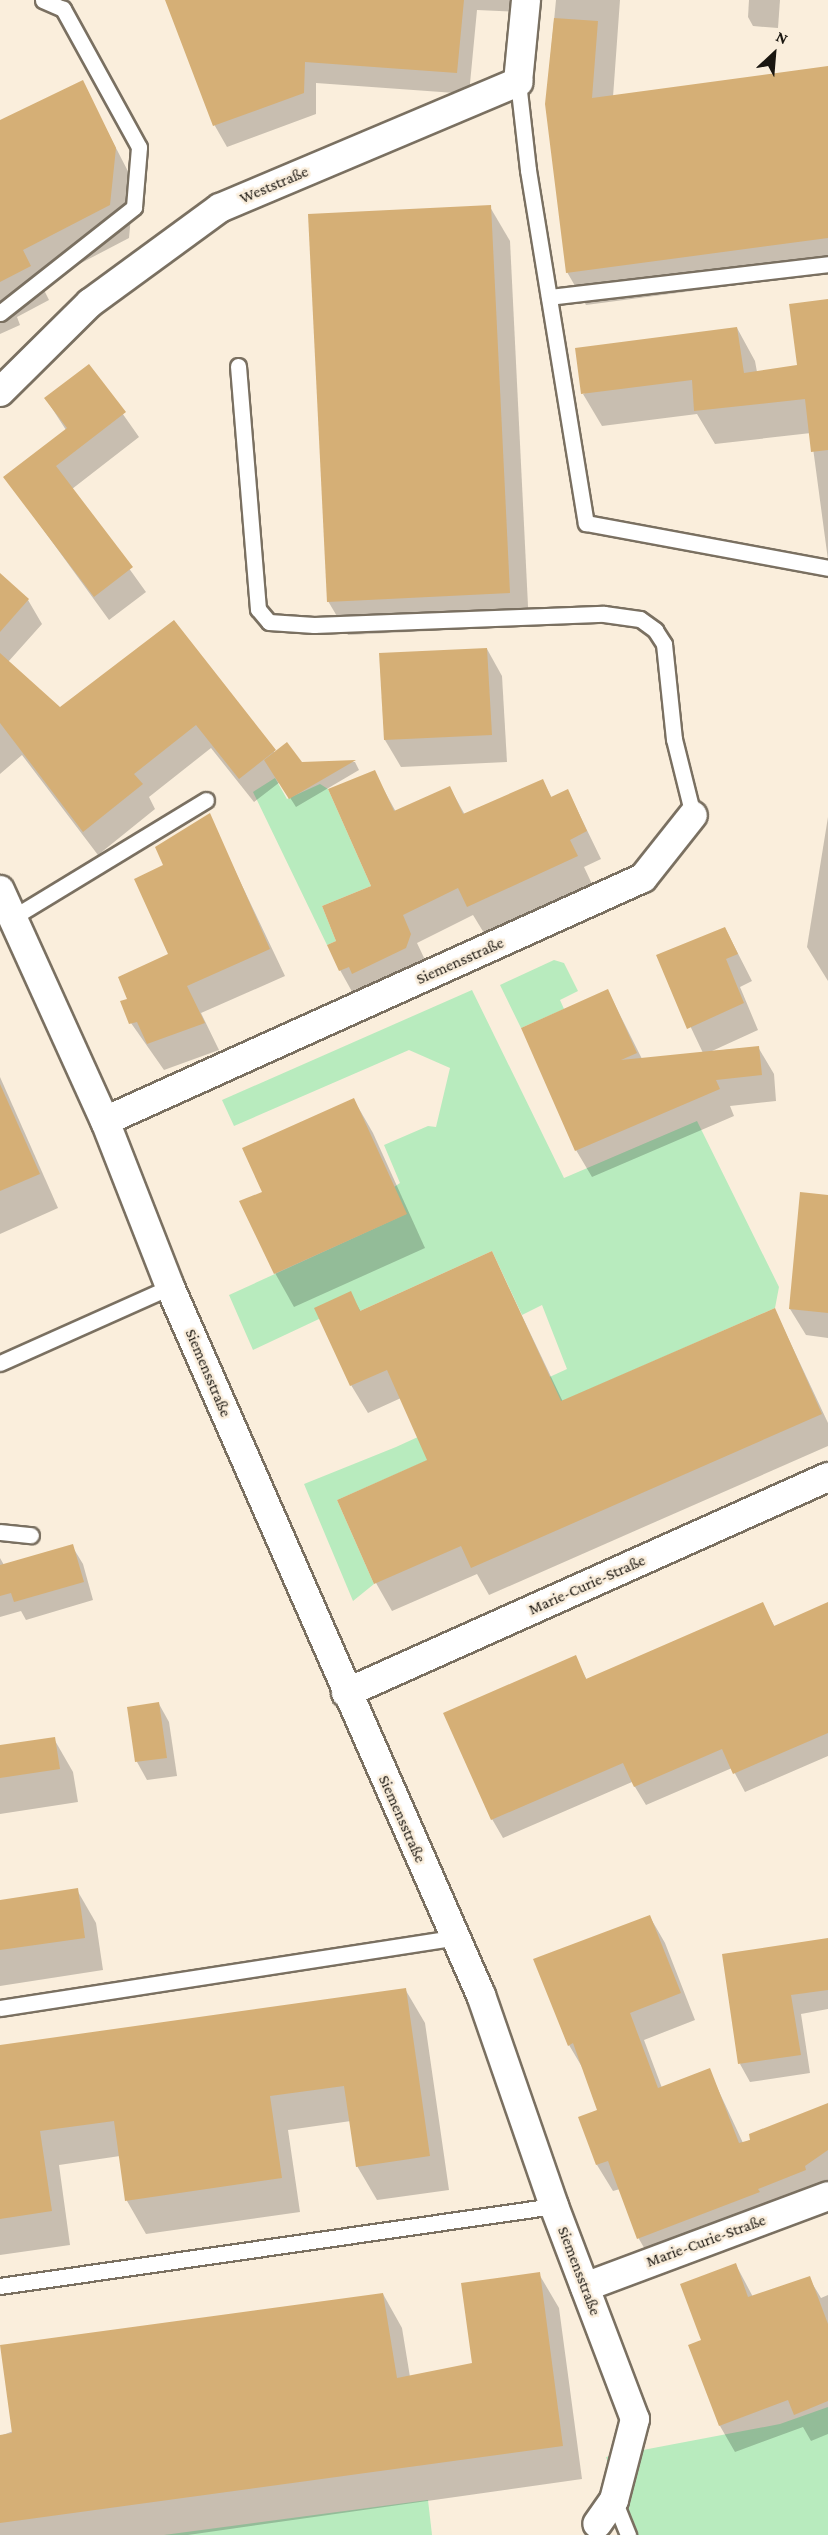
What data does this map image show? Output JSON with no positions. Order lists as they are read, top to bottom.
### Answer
{
  "streets": {
    "street": ["Weststraße", "Siemensstraße", "Marie-Curie-Straße"]
  },
  "crossings": [
    ["Siemensstraße", "Marie-Curie-Straße"]
  ],
  "north": "top right"
}
